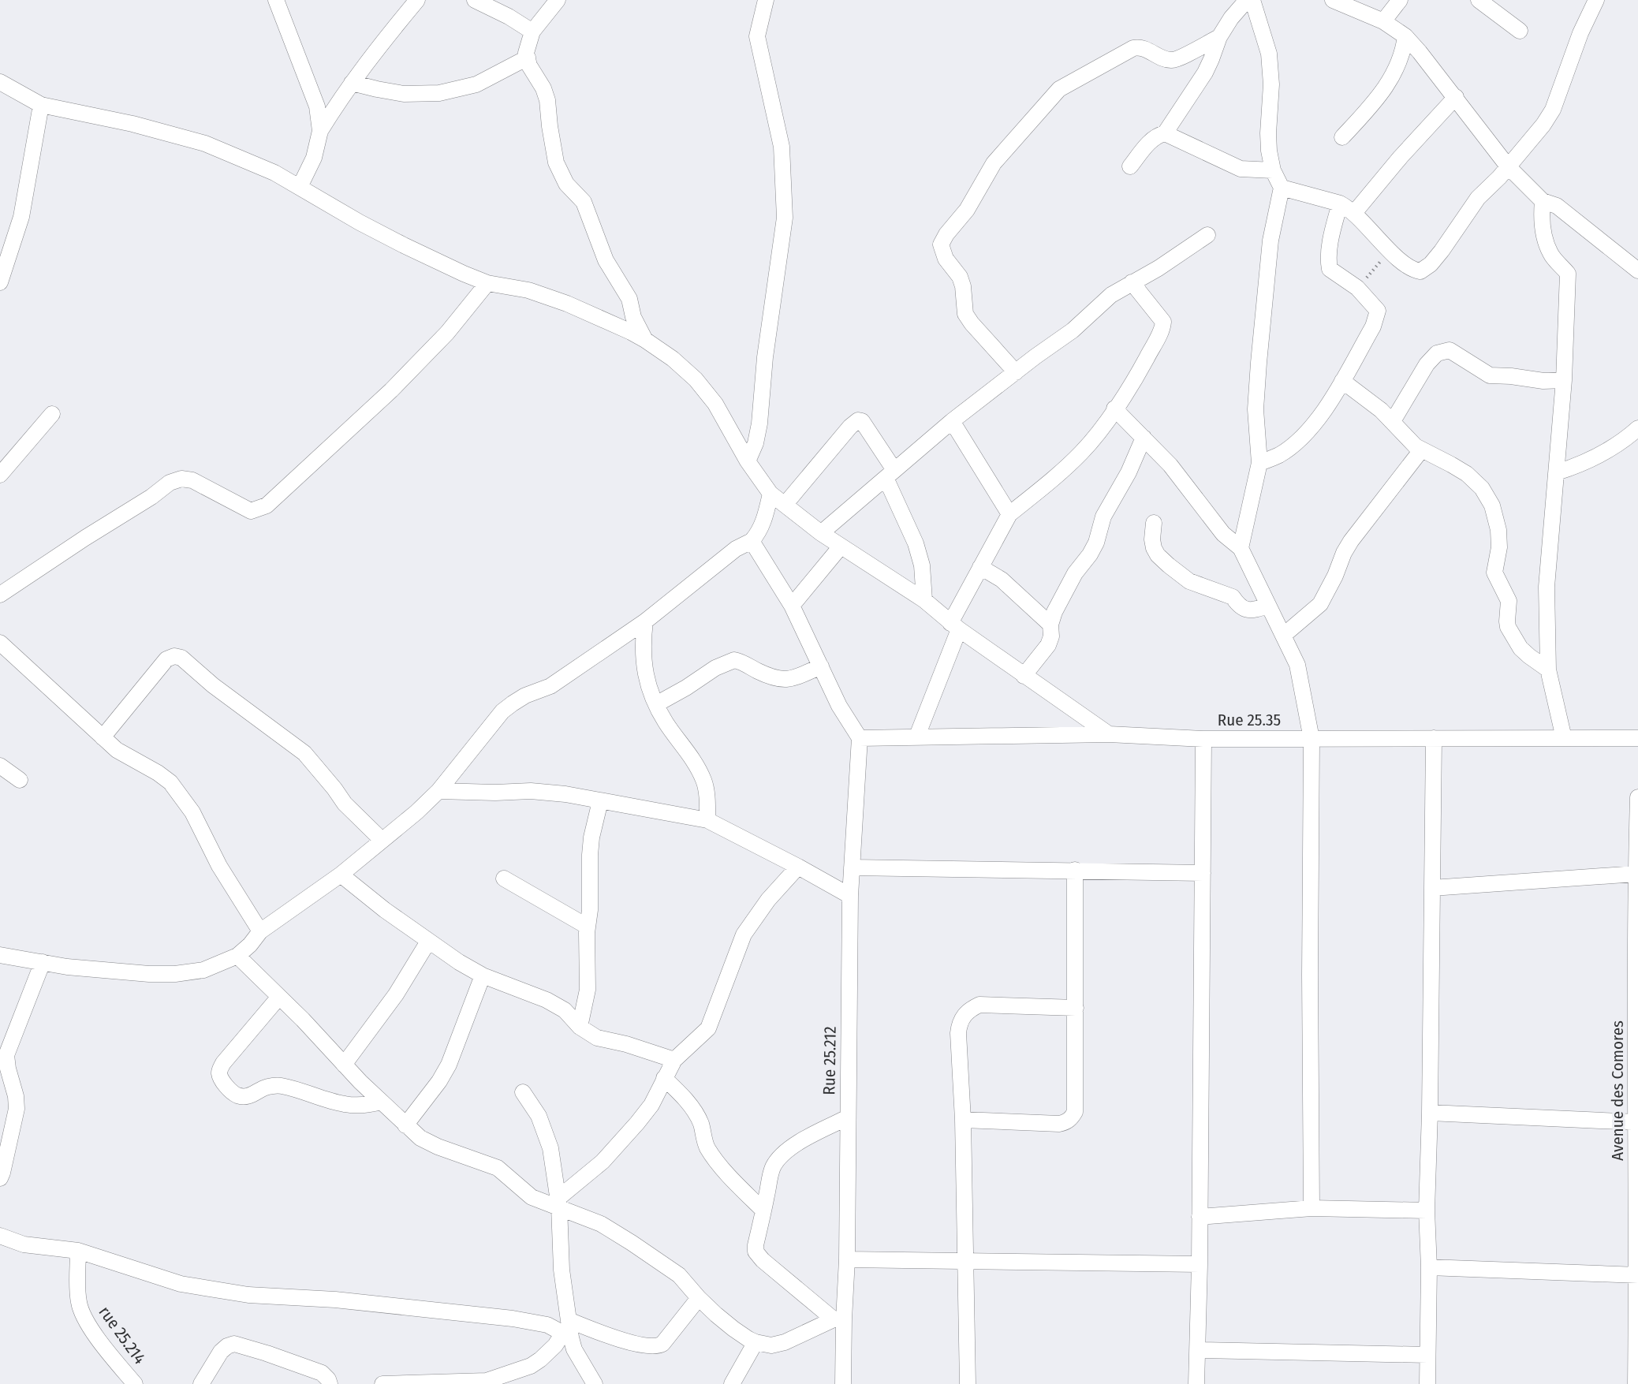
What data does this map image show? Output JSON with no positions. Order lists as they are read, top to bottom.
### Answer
{
  "streets": {
    "street": [
      "Rue 25.35",
      "Rue 25.212",
      "Avenue des Comores",
      "rue 25.214"
    ]
  },
  "crossings": [
    ["Rue 25.35", "Rue 25.212"]
  ]
}
